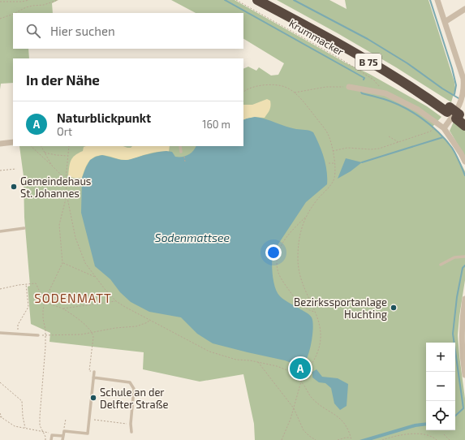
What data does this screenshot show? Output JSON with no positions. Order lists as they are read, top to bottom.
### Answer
{
  "streets": {
    "highway": ["B 75"],
    "path": ["Krummacker"]
  },
  "districts": ["SODENMATT"],
  "water": ["Sodenmattsee"],
  "places": ["Gemeindehaus St. Johannes", "Bezirkssportanlage Huchting", "Schule an der Delfter Straße"],
  "page": {
    "search": "Hier suchen",
    "heading": "In der Nähe",
    "list": [
      {
        "mark": "A",
        "name": "Naturblickpunkt",
        "note": "Ort",
        "value": "160 m"
      }
    ],
    "map_buttons": ["+", "−"],
    "pins": "A"
  }
}
